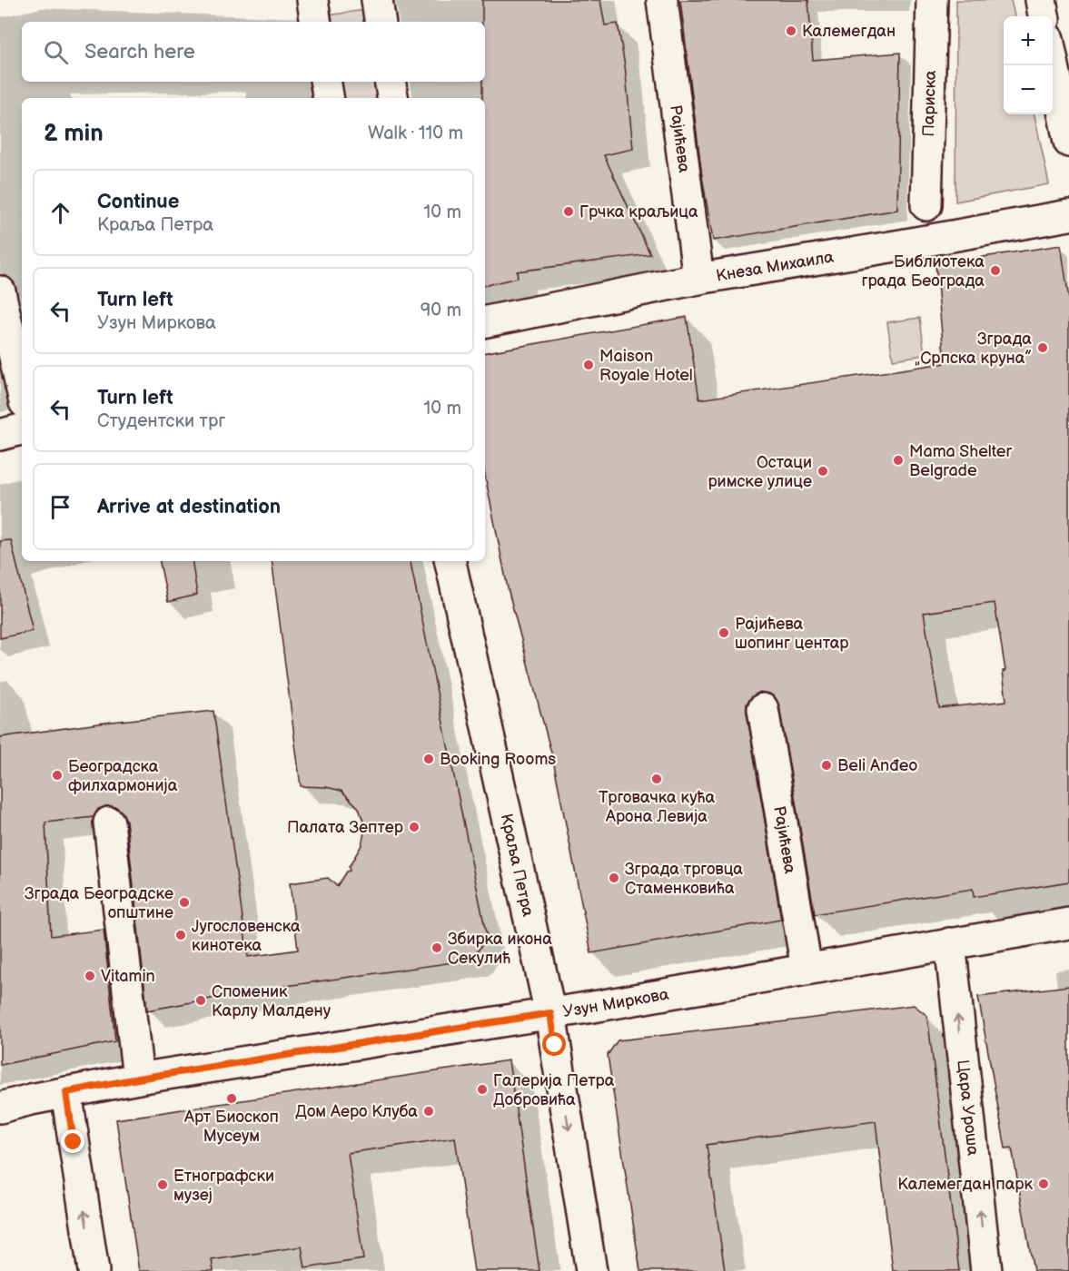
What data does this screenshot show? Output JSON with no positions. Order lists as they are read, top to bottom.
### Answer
{
  "streets": {
    "street": [
      "Париска",
      "Рајићева",
      "Кнеза Михаила",
      "Краља Петра",
      "Узун Миркова",
      "Цара Уроша"
    ]
  },
  "crossings": [
    ["Рајићева", "Кнеза Михаила"],
    ["Рајићева", "Узун Миркова"],
    ["Краља Петра", "Узун Миркова"],
    ["Узун Миркова", "Цара Уроша"]
  ],
  "one_way": ["Краља Петра", "Цара Уроша"],
  "places": [
    "Калемегдан",
    "Грчка краљица",
    "Библиотека града Београда",
    "Зграда „Српска круна”",
    "Maison Royale Hotel",
    "Mama Shelter Belgrade",
    "Остаци римске улице",
    "Рајићева шопинг центар",
    "Booking Rooms",
    "Beli Anđeo",
    "Београдска филхармонија",
    "Трговачка кућа Арона Левија",
    "Палата Зептер",
    "Зграда трговца Стаменковића",
    "Зграда Београдске општине",
    "Југословенска кинотека",
    "Збирка икона Секулић",
    "Vitamin",
    "Споменик Карлу Малдену",
    "Галерија Петра Добровића",
    "Арт Биоскоп Мусеум",
    "Дом Аеро Клуба",
    "Калемегдан парк",
    "Етнографски музеј"
  ],
  "page": {
    "map_buttons": ["+", "−"],
    "search": "Search here",
    "heading": ["2 min", "Walk · 110 m"],
    "list": [
      ["Continue", "Краља Петра", "10 m"],
      ["Turn left", "Узун Миркова", "90 m"],
      ["Turn left", "Студентски трг", "10 m"],
      "Arrive at destination"
    ]
  }
}
